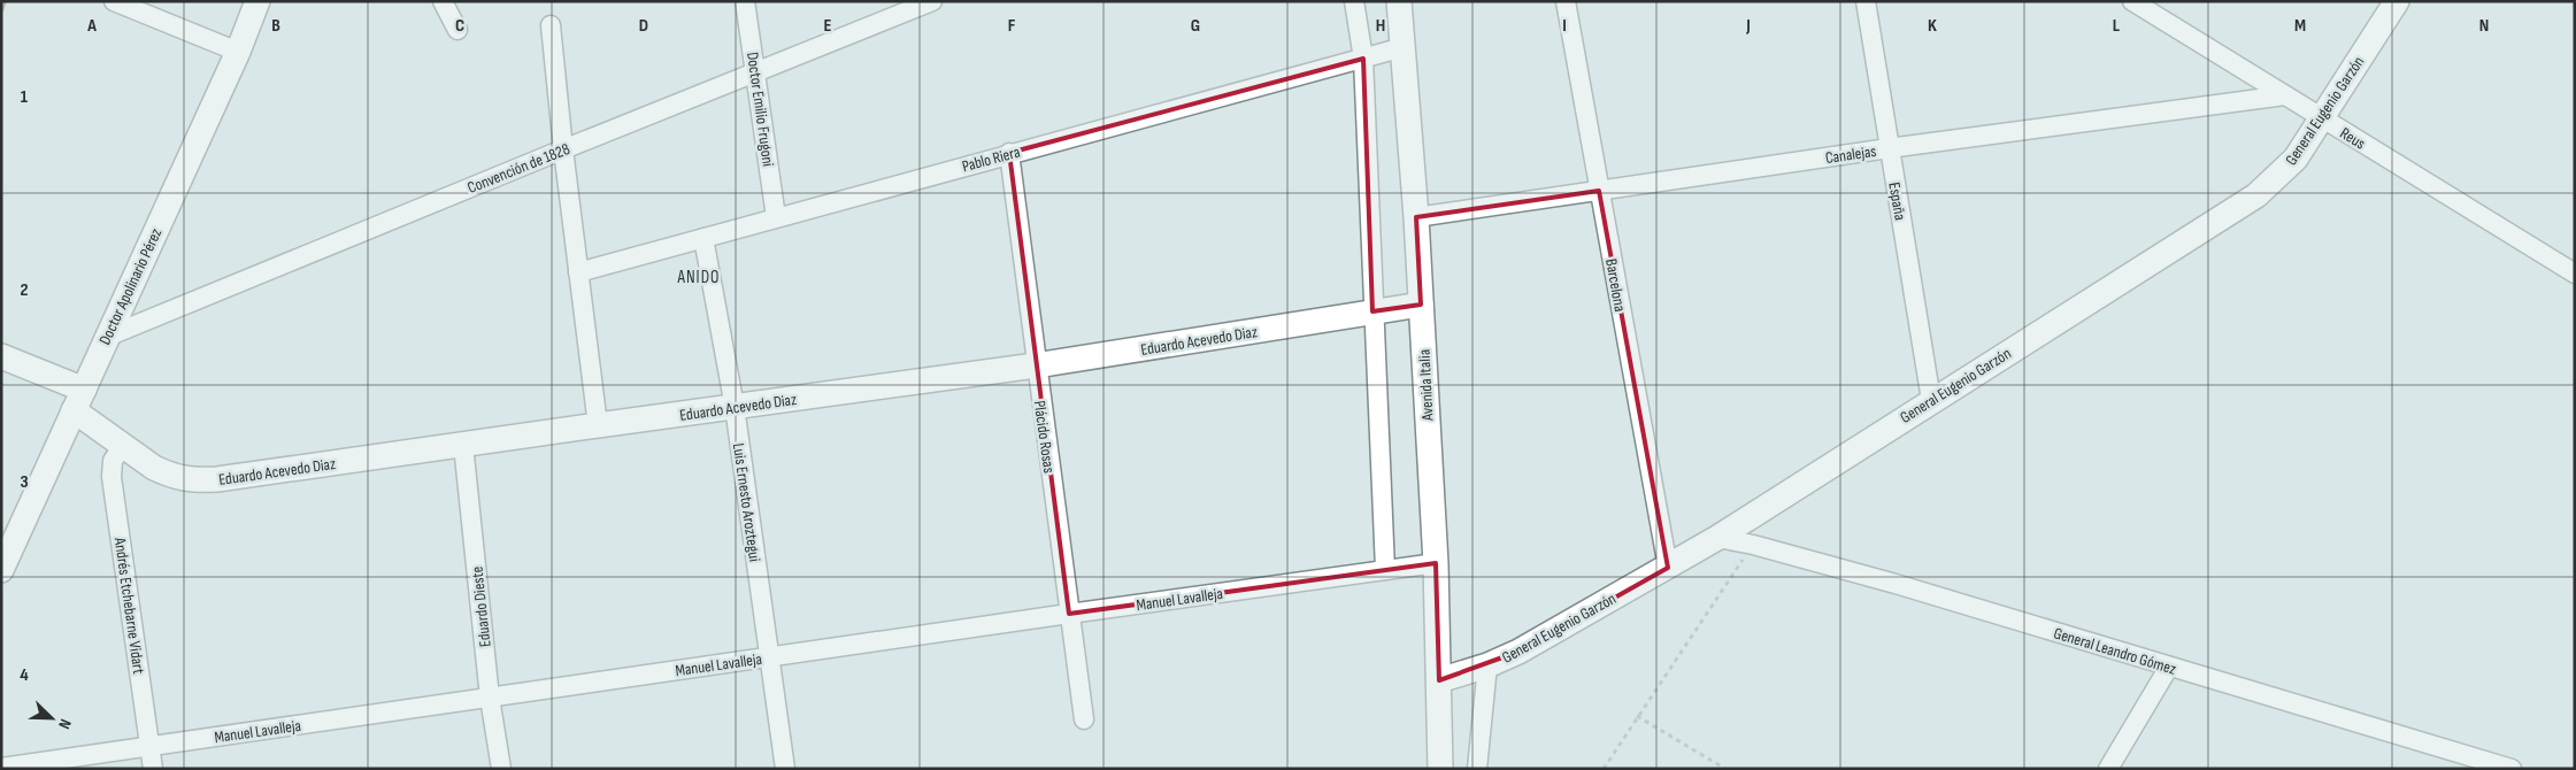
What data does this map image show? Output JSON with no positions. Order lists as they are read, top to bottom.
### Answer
{
  "streets": {
    "street": [
      "Doctor Emilio Frugoni",
      "General Eugenio Garzón",
      "Reus",
      "Canalejas",
      "Pablo Riera",
      "Convención de 1828",
      "España",
      "Barcelona",
      "Doctor Apolinario Pérez",
      "Eduardo Acevedo Diaz",
      "Avenida Italia",
      "Plácido Rosas",
      "Luis Ernesto Aroztegui",
      "Manuel Lavalleja",
      "Andrés Etchebarne Vidart",
      "Eduardo Dieste",
      "General Leandro Gómez"
    ]
  },
  "crossings": [
    ["Doctor Emilio Frugoni", "Pablo Riera"],
    ["Doctor Emilio Frugoni", "Convención de 1828"],
    ["General Eugenio Garzón", "Reus"],
    ["General Eugenio Garzón", "España"],
    ["General Eugenio Garzón", "Barcelona"],
    ["General Eugenio Garzón", "Avenida Italia"],
    ["General Eugenio Garzón", "General Leandro Gómez"],
    ["Reus", "Canalejas"],
    ["Canalejas", "España"],
    ["Canalejas", "Barcelona"],
    ["Canalejas", "Avenida Italia"],
    ["Pablo Riera", "Avenida Italia"],
    ["Pablo Riera", "Plácido Rosas"],
    ["Pablo Riera", "Luis Ernesto Aroztegui"],
    ["Convención de 1828", "Doctor Apolinario Pérez"],
    ["Doctor Apolinario Pérez", "Eduardo Acevedo Diaz"],
    ["Eduardo Acevedo Diaz", "Avenida Italia"],
    ["Eduardo Acevedo Diaz", "Plácido Rosas"],
    ["Eduardo Acevedo Diaz", "Luis Ernesto Aroztegui"],
    ["Eduardo Acevedo Diaz", "Andrés Etchebarne Vidart"],
    ["Eduardo Acevedo Diaz", "Eduardo Dieste"],
    ["Avenida Italia", "Manuel Lavalleja"],
    ["Plácido Rosas", "Manuel Lavalleja"],
    ["Luis Ernesto Aroztegui", "Manuel Lavalleja"],
    ["Manuel Lavalleja", "Andrés Etchebarne Vidart"],
    ["Manuel Lavalleja", "Eduardo Dieste"]
  ],
  "districts": ["ANIDO"],
  "north": "bottom right",
  "grid": {
    "columns": [
      "A",
      "B",
      "C",
      "D",
      "E",
      "F",
      "G",
      "H",
      "I",
      "J",
      "K",
      "L",
      "M",
      "N"
    ],
    "rows": [
      "1",
      "2",
      "3",
      "4"
    ]
  }
}
